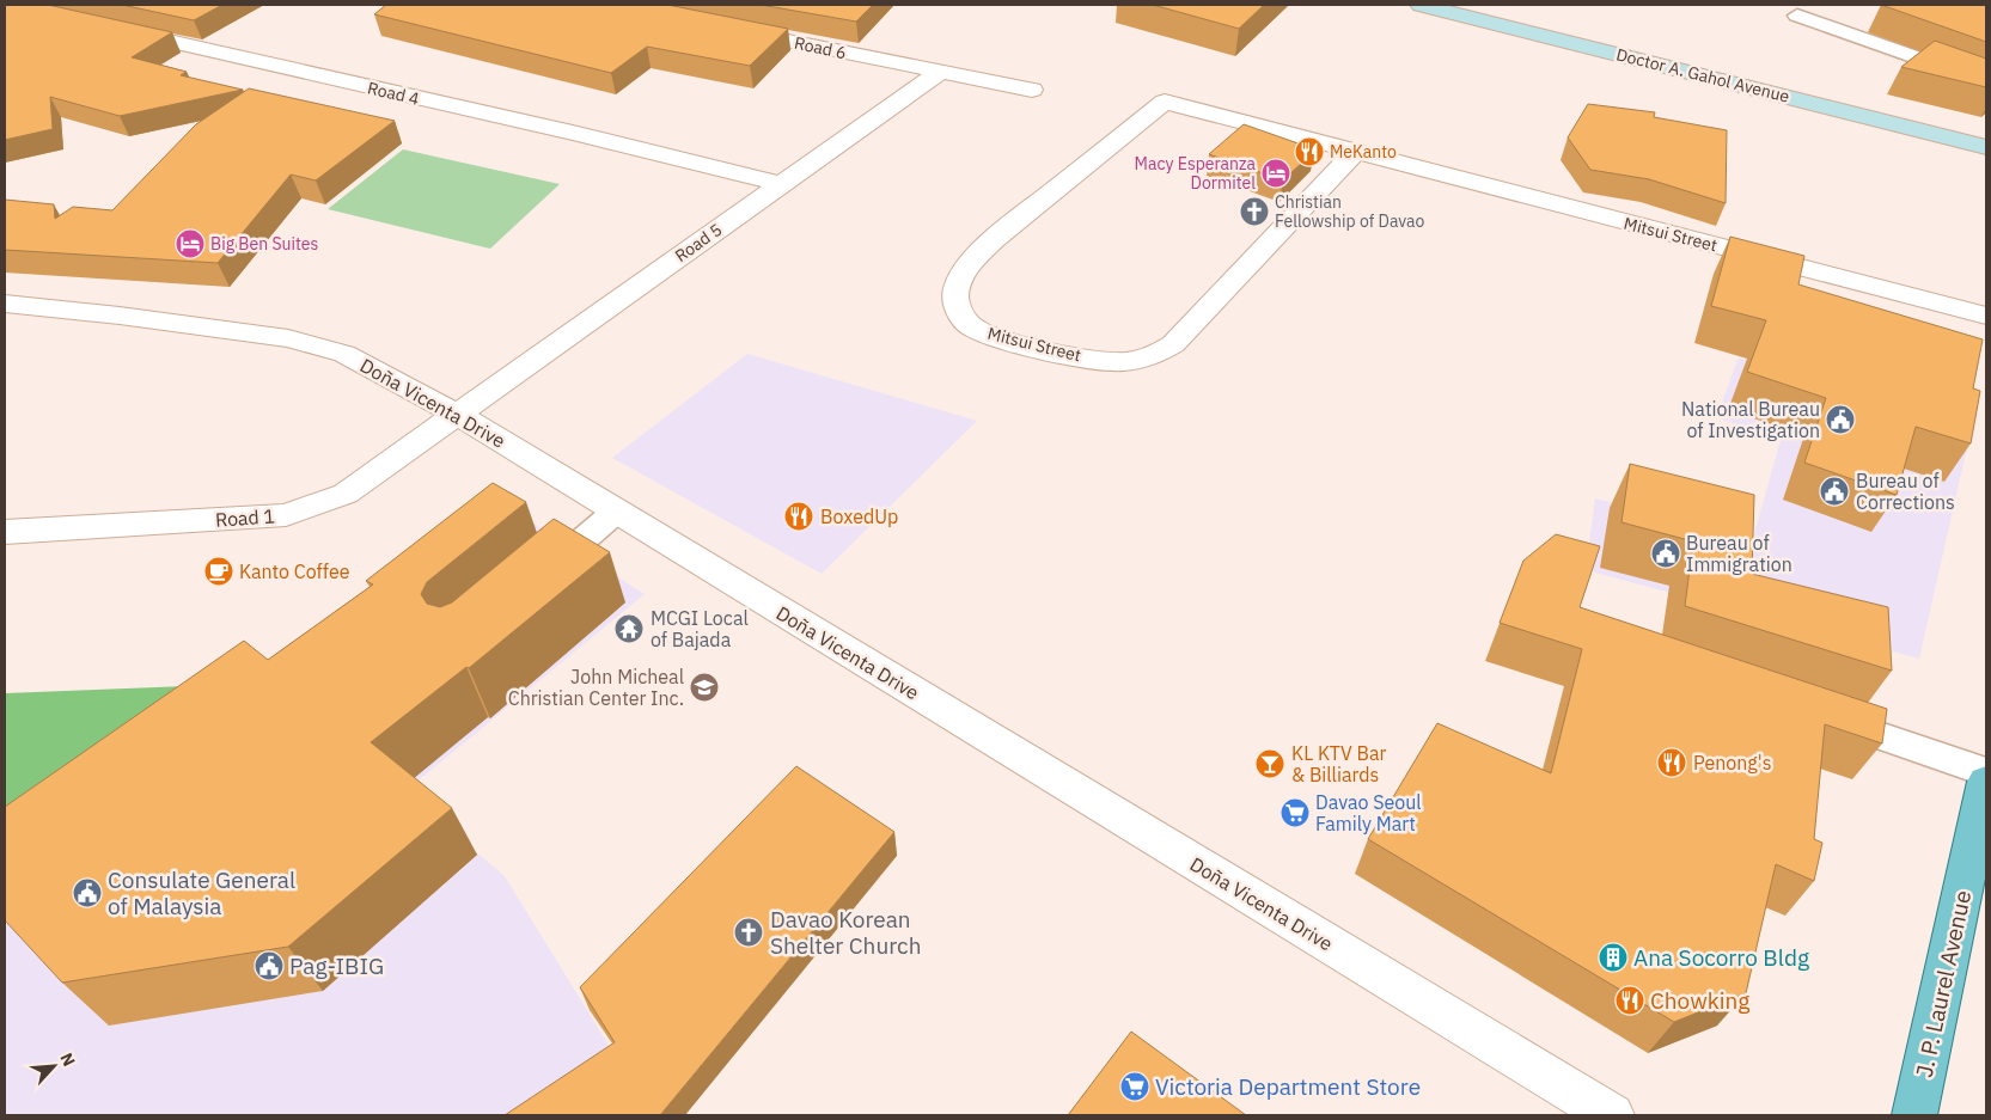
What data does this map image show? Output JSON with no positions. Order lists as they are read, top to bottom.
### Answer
{
  "streets": {
    "main road": ["Doctor A. Gahol Avenue", "J. P. Laurel Avenue"],
    "street": [
      "Road 6",
      "Road 4",
      "Mitsui Street",
      "Road 5",
      "Doña Vicenta Drive",
      "Road 1"
    ]
  },
  "crossings": [
    ["Road 6", "Road 5"],
    ["Road 4", "Road 5"],
    ["Road 5", "Doña Vicenta Drive"],
    ["Road 5", "Road 1"],
    ["Doña Vicenta Drive", "Road 1"]
  ],
  "places": {
    "restaurant": [
      "MeKanto",
      "BoxedUp",
      "Penong's",
      "Chowking"
    ],
    "hotel": ["Macy Esperanza Dormitel", "Big Ben Suites"],
    "church": ["Christian Fellowship of Davao", "Davao Korean Shelter Church"],
    "public building": [
      "National Bureau of Investigation",
      "Bureau of Corrections",
      "Bureau of Immigration",
      "Consulate General of Malaysia",
      "Pag-IBIG"
    ],
    "cafe": ["Kanto Coffee"],
    "temple": ["MCGI Local of Bajada"],
    "school or university": ["John Micheal Christian Center Inc."],
    "bar": ["KL KTV Bar & Billiards"],
    "supermarket": ["Davao Seoul Family Mart", "Victoria Department Store"],
    "building": ["Ana Socorro Bldg"]
  },
  "north": "top right"
}
